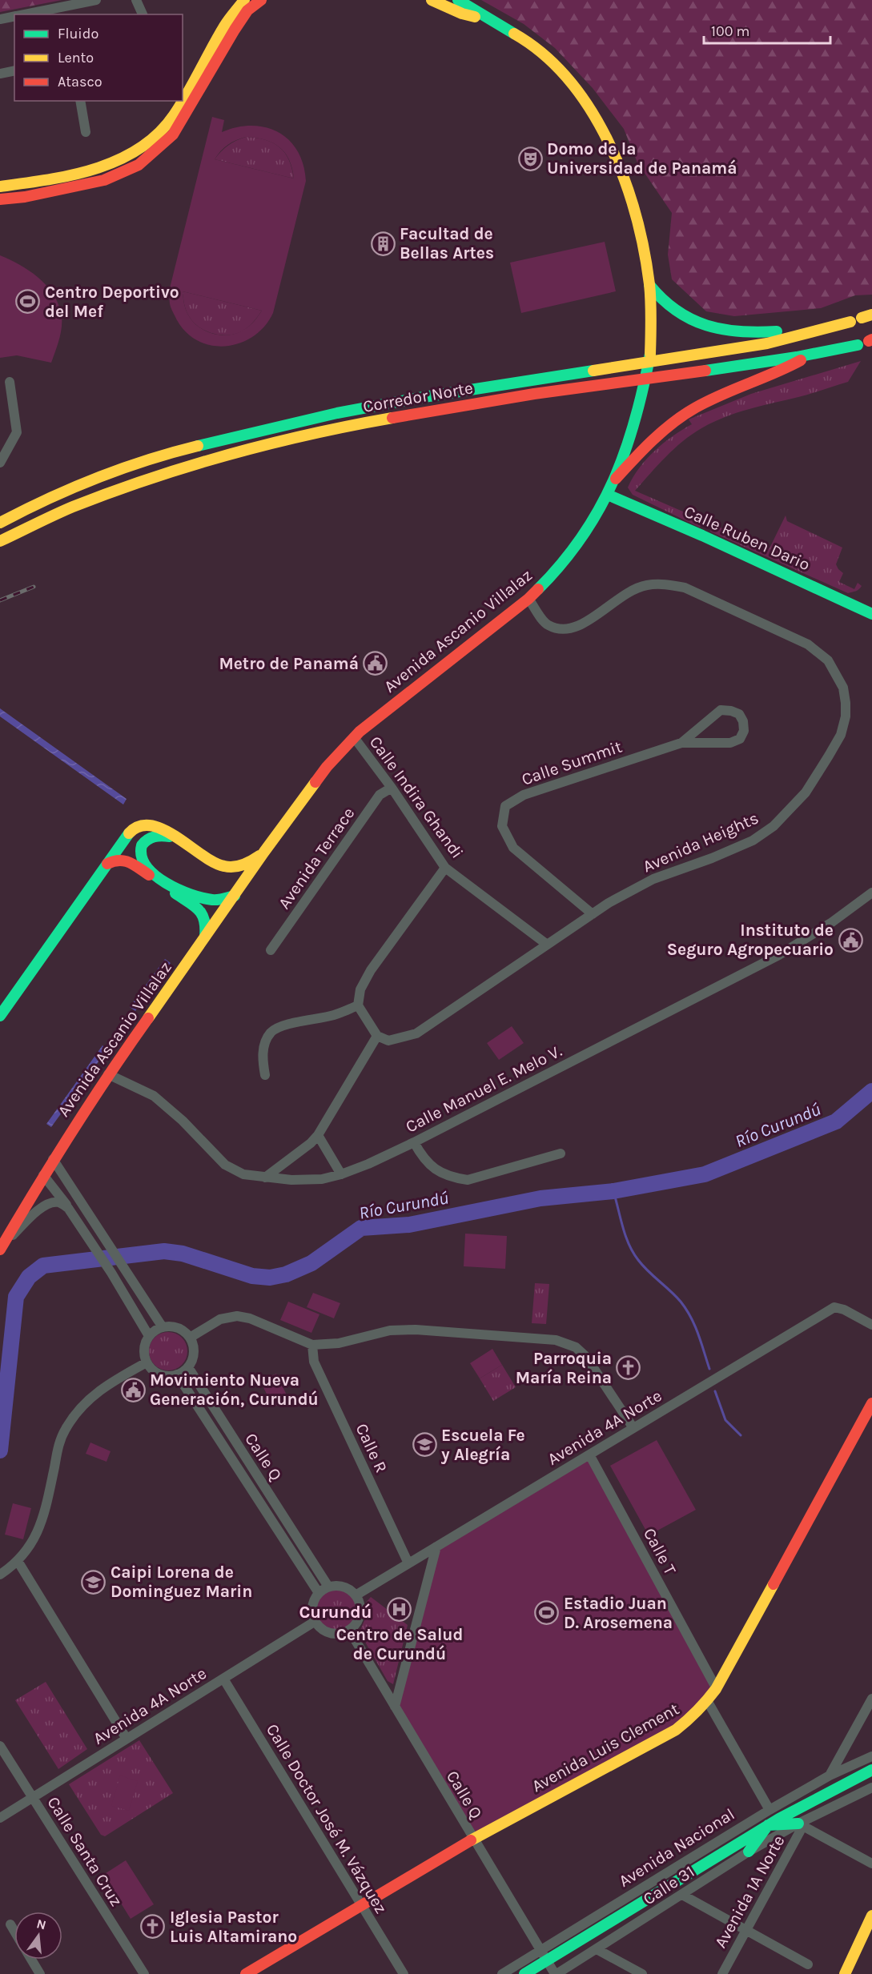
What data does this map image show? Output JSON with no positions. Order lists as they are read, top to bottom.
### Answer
{
  "streets": {
    "main road": [
      "Corredor Norte",
      "Calle Ruben Dario",
      "Avenida Ascanio Villalaz",
      "Avenida Luis Clement",
      "Avenida Nacional"
    ],
    "street": [
      "Calle Summit",
      "Calle Indira Ghandi",
      "Avenida Heights",
      "Avenida Terrace",
      "Calle Manuel E. Melo V.",
      "Avenida 4A Norte",
      "Calle R",
      "Calle Q",
      "Calle T",
      "Calle Doctor José M. Vázquez",
      "Calle Santa Cruz",
      "Calle 31",
      "Avenida 1A Norte"
    ]
  },
  "crossings": [
    ["Calle Ruben Dario", "Avenida Ascanio Villalaz"],
    ["Avenida Ascanio Villalaz", "Calle Indira Ghandi"],
    ["Avenida Ascanio Villalaz", "Avenida Heights"],
    ["Avenida Ascanio Villalaz", "Calle Manuel E. Melo V."],
    ["Calle Summit", "Avenida Heights"],
    ["Calle Indira Ghandi", "Avenida Heights"],
    ["Calle Indira Ghandi", "Avenida Terrace"],
    ["Avenida 4A Norte", "Calle R"],
    ["Avenida 4A Norte", "Calle Q"],
    ["Avenida 4A Norte", "Calle T"],
    ["Avenida 4A Norte", "Calle Doctor José M. Vázquez"],
    ["Avenida 4A Norte", "Calle Santa Cruz"],
    ["Calle Q", "Avenida Luis Clement"],
    ["Calle Q", "Avenida Nacional"],
    ["Calle Q", "Calle 31"],
    ["Calle T", "Avenida Luis Clement"],
    ["Avenida Luis Clement", "Calle Doctor José M. Vázquez"],
    ["Calle 31", "Avenida 1A Norte"]
  ],
  "districts": ["Curundú"],
  "water": ["Río Curundú"],
  "places": {
    "theatre": ["Domo de la Universidad de Panamá"],
    "building": ["Facultad de Bellas Artes"],
    "sports": ["Centro Deportivo del Mef", "Estadio Juan D. Arosemena"],
    "public building": ["Metro de Panamá", "Instituto de Seguro Agropecuario", "Movimiento Nueva Generación, Curundú"],
    "church": ["Parroquia María Reina", "Iglesia Pastor Luis Altamirano"],
    "school or university": ["Escuela Fe y Alegría", "Caipi Lorena de Dominguez Marin"],
    "hospital": ["Centro de Salud de Curundú"]
  },
  "legend": ["Fluido", "Lento", "Atasco"],
  "scale_bar": "100 m",
  "north": "top"
}
